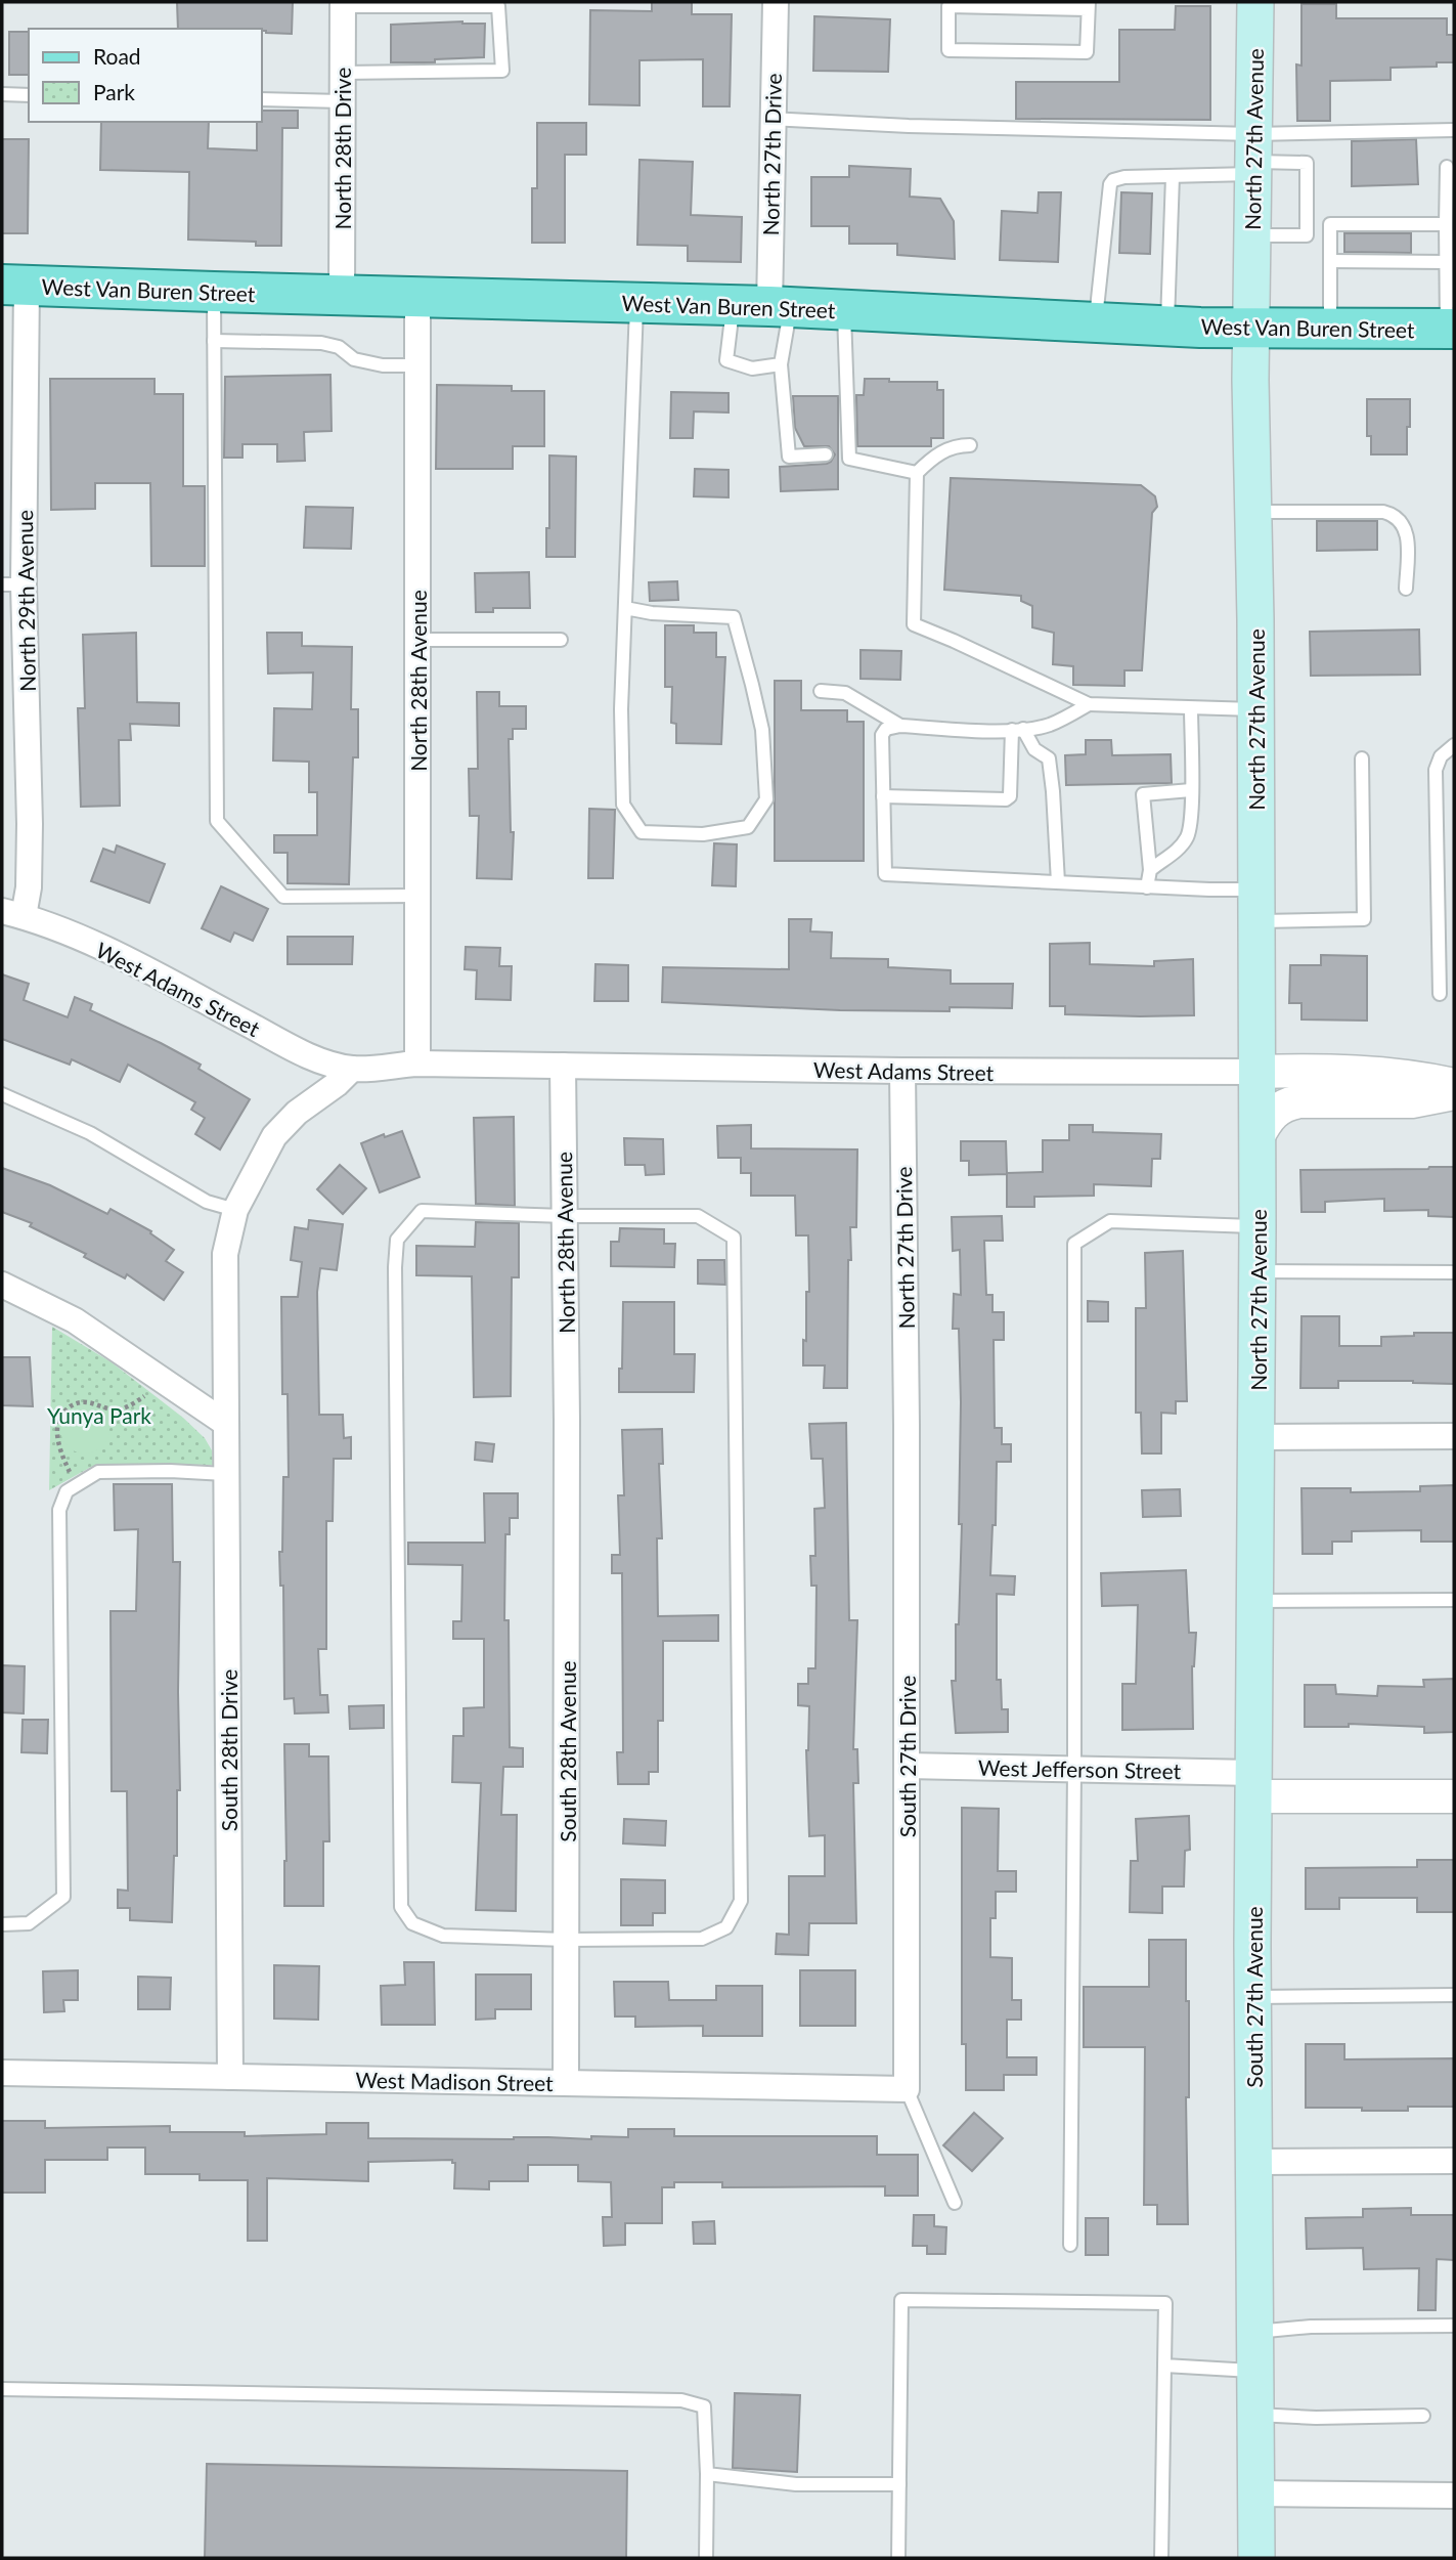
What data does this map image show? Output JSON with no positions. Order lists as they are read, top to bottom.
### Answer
{
  "streets": {
    "main road": ["North 27th Avenue", "West Van Buren Street", "South 27th Avenue"],
    "street": [
      "North 28th Drive",
      "North 27th Drive",
      "North 29th Avenue",
      "North 28th Avenue",
      "West Adams Street",
      "South 28th Drive",
      "South 28th Avenue",
      "South 27th Drive",
      "West Jefferson Street",
      "West Madison Street"
    ]
  },
  "crossings": [
    ["North 27th Avenue", "West Van Buren Street"],
    ["North 27th Avenue", "West Adams Street"],
    ["North 27th Avenue", "South 27th Avenue"],
    ["North 28th Drive", "West Van Buren Street"],
    ["North 27th Drive", "West Van Buren Street"],
    ["North 27th Drive", "West Adams Street"],
    ["North 27th Drive", "South 27th Drive"],
    ["West Van Buren Street", "North 29th Avenue"],
    ["West Van Buren Street", "North 28th Avenue"],
    ["North 29th Avenue", "West Adams Street"],
    ["North 28th Avenue", "West Adams Street"],
    ["North 28th Avenue", "South 28th Avenue"],
    ["South 28th Drive", "West Madison Street"],
    ["South 28th Avenue", "West Madison Street"],
    ["South 27th Drive", "West Jefferson Street"],
    ["South 27th Drive", "West Madison Street"],
    ["West Jefferson Street", "South 27th Avenue"]
  ],
  "parks": ["Yunya Park"],
  "legend": ["Road", "Park"]
}
